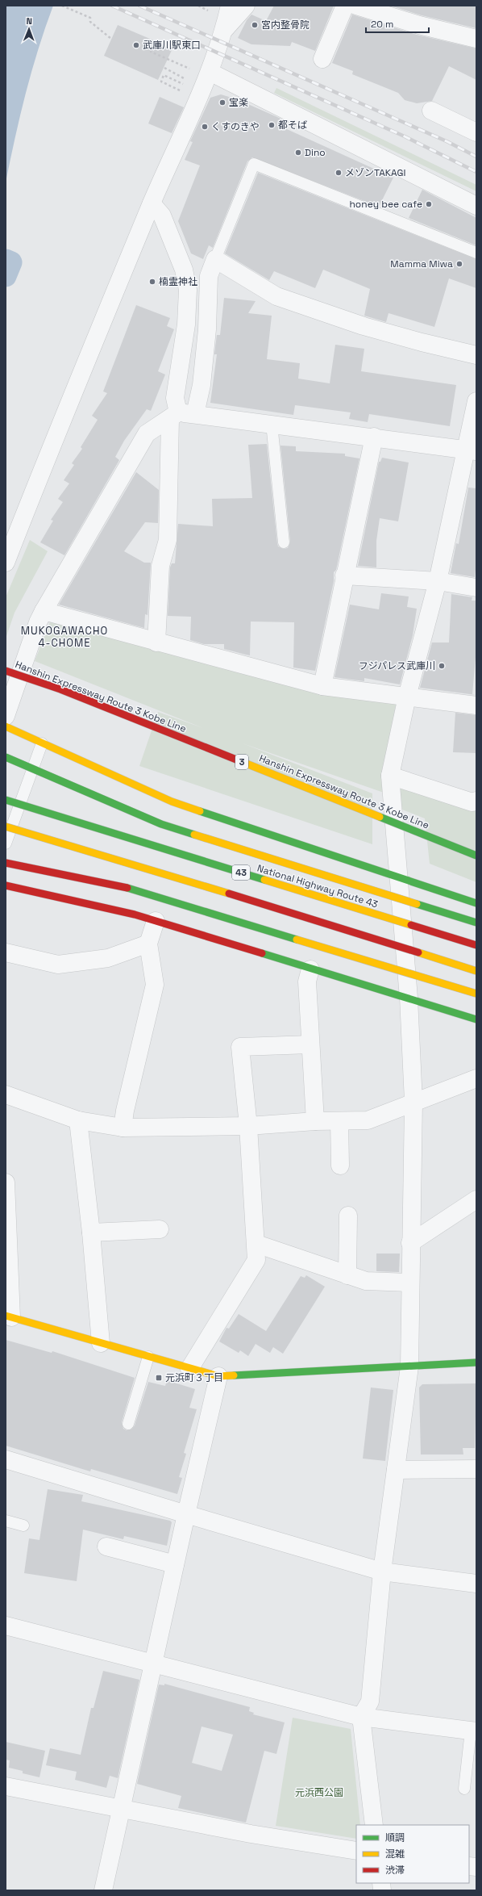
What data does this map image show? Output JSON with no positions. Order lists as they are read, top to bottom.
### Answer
{
  "streets": {
    "main road": [
      "Hanshin Expressway Route 3 Kobe Line",
      "3",
      "43",
      "National Highway Route 43"
    ]
  },
  "districts": ["MUKOGAWACHO 4-CHOME"],
  "parks": ["元浜西公園"],
  "places": {
    "other": [
      "宮内整骨院",
      "武庫川駅東口",
      "宝楽",
      "都そば",
      "くすのきや",
      "Dino",
      "メゾンTAKAGI",
      "honey bee cafe",
      "Mamma Miwa",
      "楠霊神社",
      "フジパレス武庫川"
    ],
    "transit": ["元浜町３丁目"]
  },
  "legend": ["順調", "混雑", "渋滞"],
  "scale_bar": "20 m",
  "north": "top"
}
